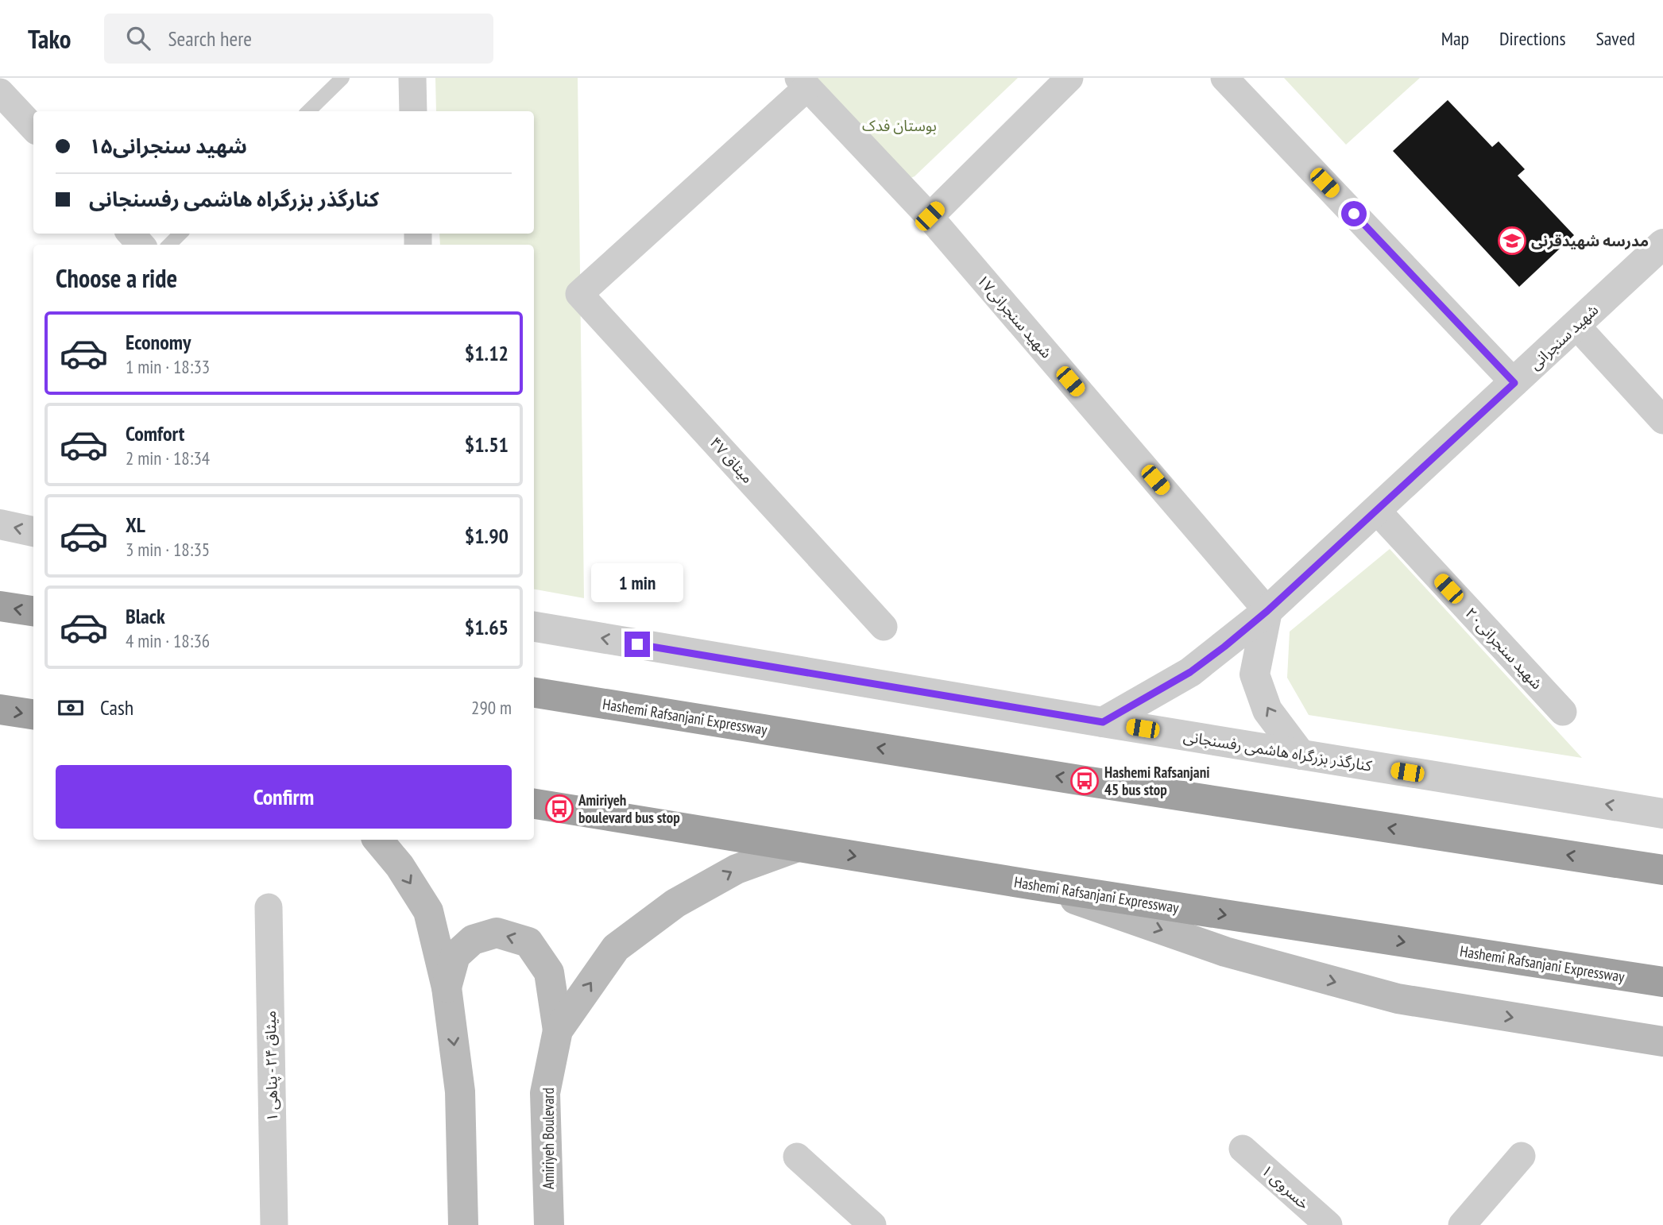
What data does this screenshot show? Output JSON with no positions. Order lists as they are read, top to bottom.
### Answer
{
  "streets": {
    "highway": ["Hashemi Rafsanjani Expressway"],
    "main road": ["Amiriyeh Boulevard"],
    "street": [
      "شهید سنجرانی۱۷",
      "شهید سنجرانی",
      "میثاق ۴۷",
      "شهید سنجرانی۲۰",
      "کنارگذر بزرگراه هاشمی رفسنجانی",
      "میثاق ۲۴ - پناهی ۱",
      "خسروی ۱"
    ]
  },
  "crossings": [
    ["شهید سنجرانی۱۷", "شهید سنجرانی"],
    ["شهید سنجرانی۱۷", "میثاق ۴۷"],
    ["شهید سنجرانی", "شهید سنجرانی۲۰"],
    ["شهید سنجرانی", "کنارگذر بزرگراه هاشمی رفسنجانی"],
    ["Hashemi Rafsanjani Expressway", "Amiriyeh Boulevard"]
  ],
  "one_way": ["کنارگذر بزرگراه هاشمی رفسنجانی", "Amiriyeh Boulevard"],
  "parks": ["بوستان فدک"],
  "places": {
    "school or university": ["مدرسه شهیدقرنی"],
    "bus stop": ["Hashemi Rafsanjani 45 bus stop", "Amiriyeh boulevard bus stop"]
  },
  "page": {
    "header": "Tako",
    "search": "Search here",
    "nav": ["Map", "Directions", "Saved"],
    "banner": ["شهید سنجرانی۱۵", "کنارگذر بزرگراه هاشمی رفسنجانی"],
    "heading": "Choose a ride",
    "list": [
      {
        "name": "Economy",
        "note": "1 min · 18:33",
        "value": "$1.12"
      },
      {
        "name": "Comfort",
        "note": "2 min · 18:34",
        "value": "$1.51"
      },
      {
        "name": "XL",
        "note": "3 min · 18:35",
        "value": "$1.90"
      },
      {
        "name": "Black",
        "note": "4 min · 18:36",
        "value": "$1.65"
      }
    ],
    "bubble": "1 min",
    "pay": ["Cash", "290 m"],
    "buttons": "Confirm"
  }
}
